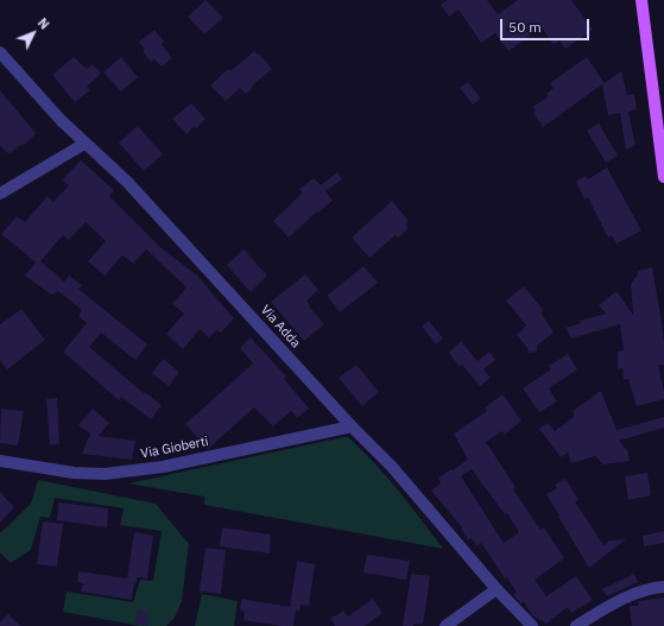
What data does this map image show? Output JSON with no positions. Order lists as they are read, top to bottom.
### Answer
{
  "streets": {
    "street": ["Via Adda", "Via Gioberti"]
  },
  "crossings": [
    ["Via Adda", "Via Gioberti"]
  ],
  "scale_bar": "50 m",
  "north": "top right"
}
